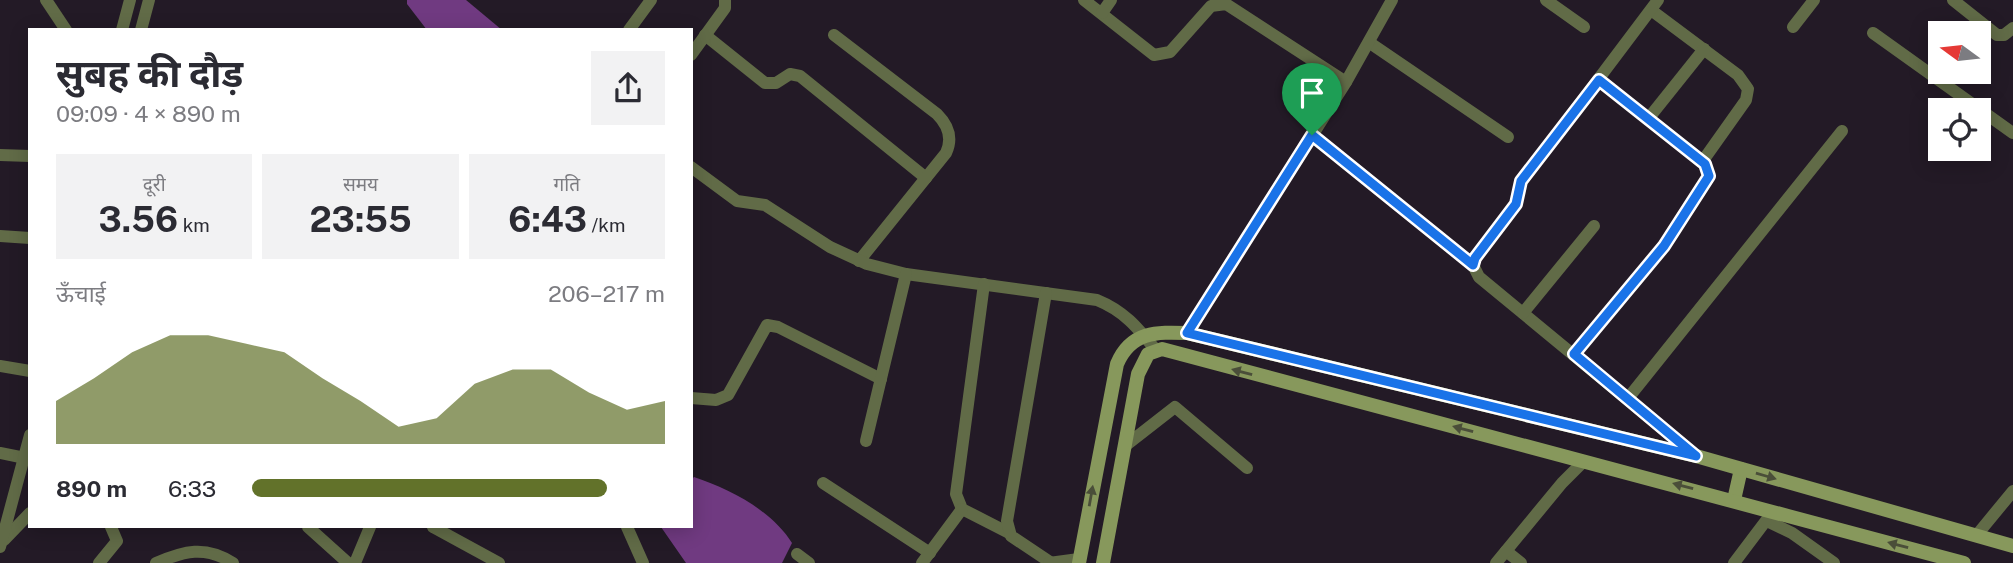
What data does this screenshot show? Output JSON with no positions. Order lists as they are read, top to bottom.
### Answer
{
  "north": "left",
  "page": {
    "heading": ["सुबह की दौड़", "09:09 · 4 × 890 m"],
    "stats": [
      ["दूरी", "3.56 km"],
      ["समय", "23:55"],
      ["गति", "6:43 /km"]
    ],
    "chart": ["ऊँचाई", "206–217 m"],
    "list": [
      {
        "name": "890 m",
        "note": "6:33"
      }
    ]
  }
}
